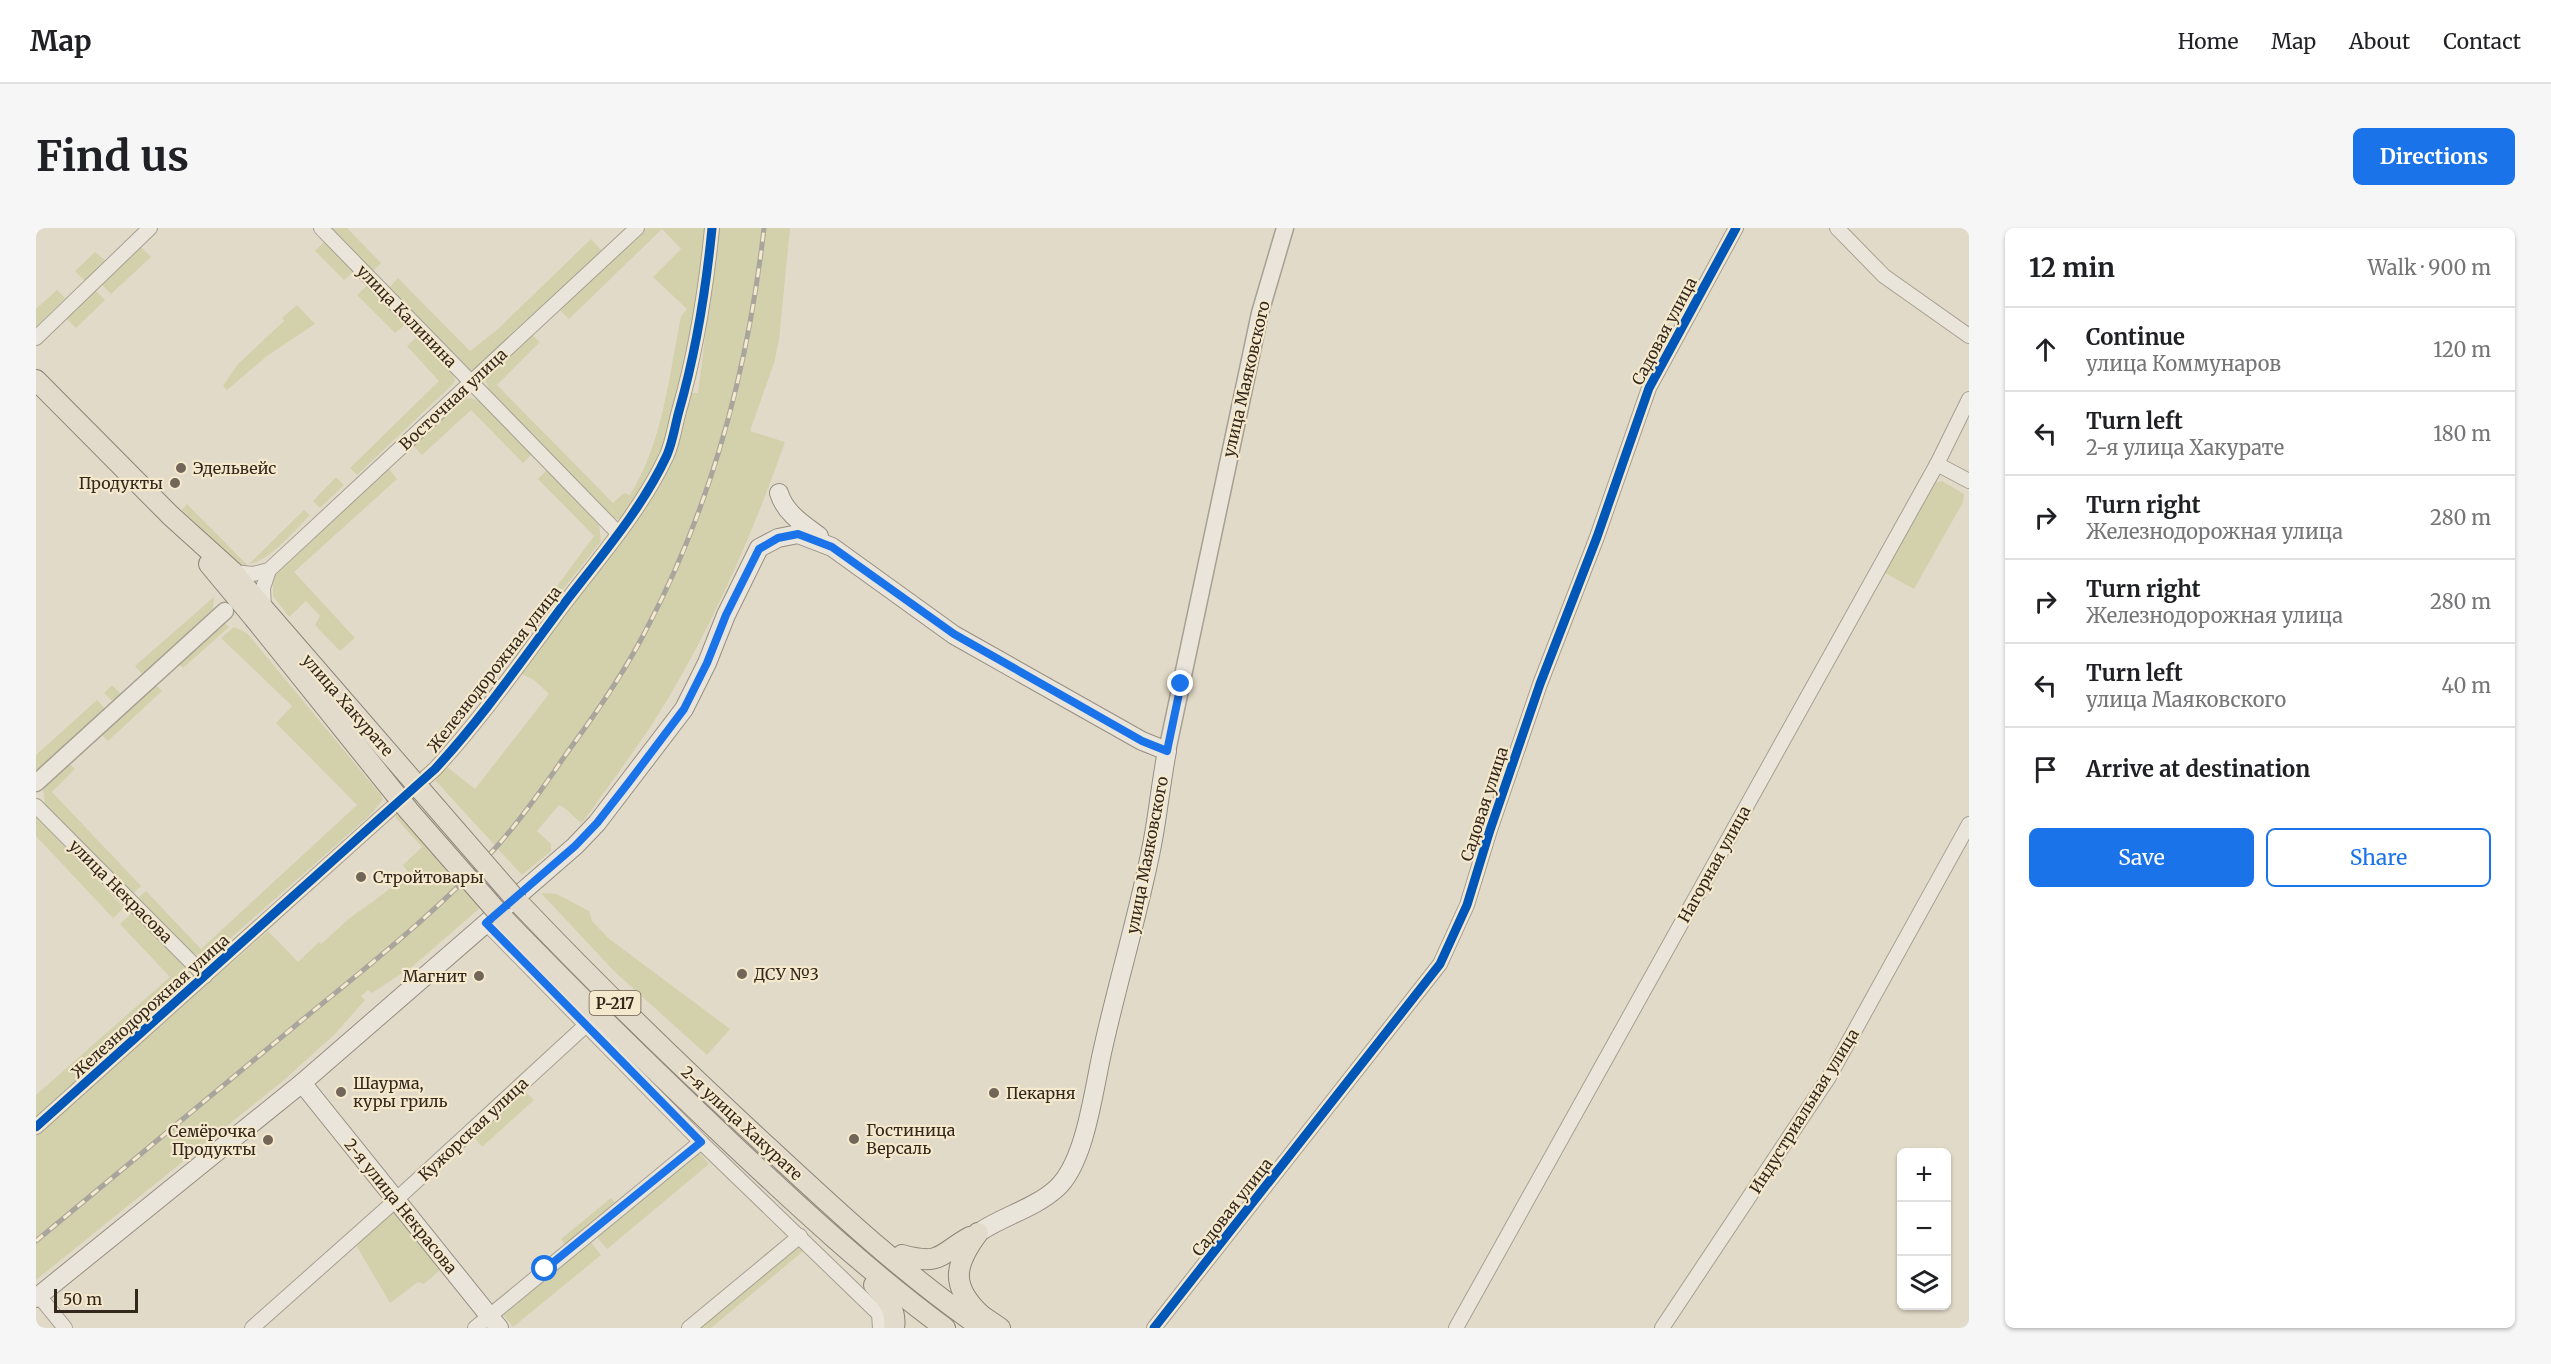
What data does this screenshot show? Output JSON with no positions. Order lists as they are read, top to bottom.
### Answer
{
  "streets": {
    "main road": [
      "улица Маяковского",
      "улица Хакурате",
      "Р-217",
      "2-я улица Хакурате",
      "2-я улица Некрасова"
    ],
    "street": [
      "улица Калинина",
      "Садовая улица",
      "Восточная улица",
      "Железнодорожная улица",
      "Нагорная улица",
      "улица Некрасова",
      "Индустриальная улица",
      "Кужорская улица"
    ]
  },
  "crossings": [
    ["улица Калинина", "Восточная улица"],
    ["улица Калинина", "Железнодорожная улица"],
    ["Железнодорожная улица", "улица Некрасова"],
    ["улица Хакурате", "2-я улица Хакурате"],
    ["Кужорская улица", "2-я улица Некрасова"]
  ],
  "places": [
    "Эдельвейс",
    "Продукты",
    "Стройтовары",
    "ДСУ №3",
    "Магнит",
    "Шаурма, куры гриль",
    "Пекарня",
    "Гостиница Версаль",
    "Семёрочка Продукты"
  ],
  "scale_bar": "50 m",
  "page": {
    "header": "Map",
    "nav": [
      "Home",
      "Map",
      "About",
      "Contact"
    ],
    "buttons": [
      "Directions",
      ["Save", "Share"]
    ],
    "title": "Find us",
    "heading": ["12 min", "Walk · 900 m"],
    "list": [
      ["Continue", "улица Коммунаров", "120 m"],
      ["Turn left", "2-я улица Хакурате", "180 m"],
      ["Turn right", "Железнодорожная улица", "280 m"],
      ["Turn right", "Железнодорожная улица", "280 m"],
      ["Turn left", "улица Маяковского", "40 m"],
      "Arrive at destination"
    ],
    "map_buttons": ["+", "−"],
    "scale": "50 m"
  }
}
